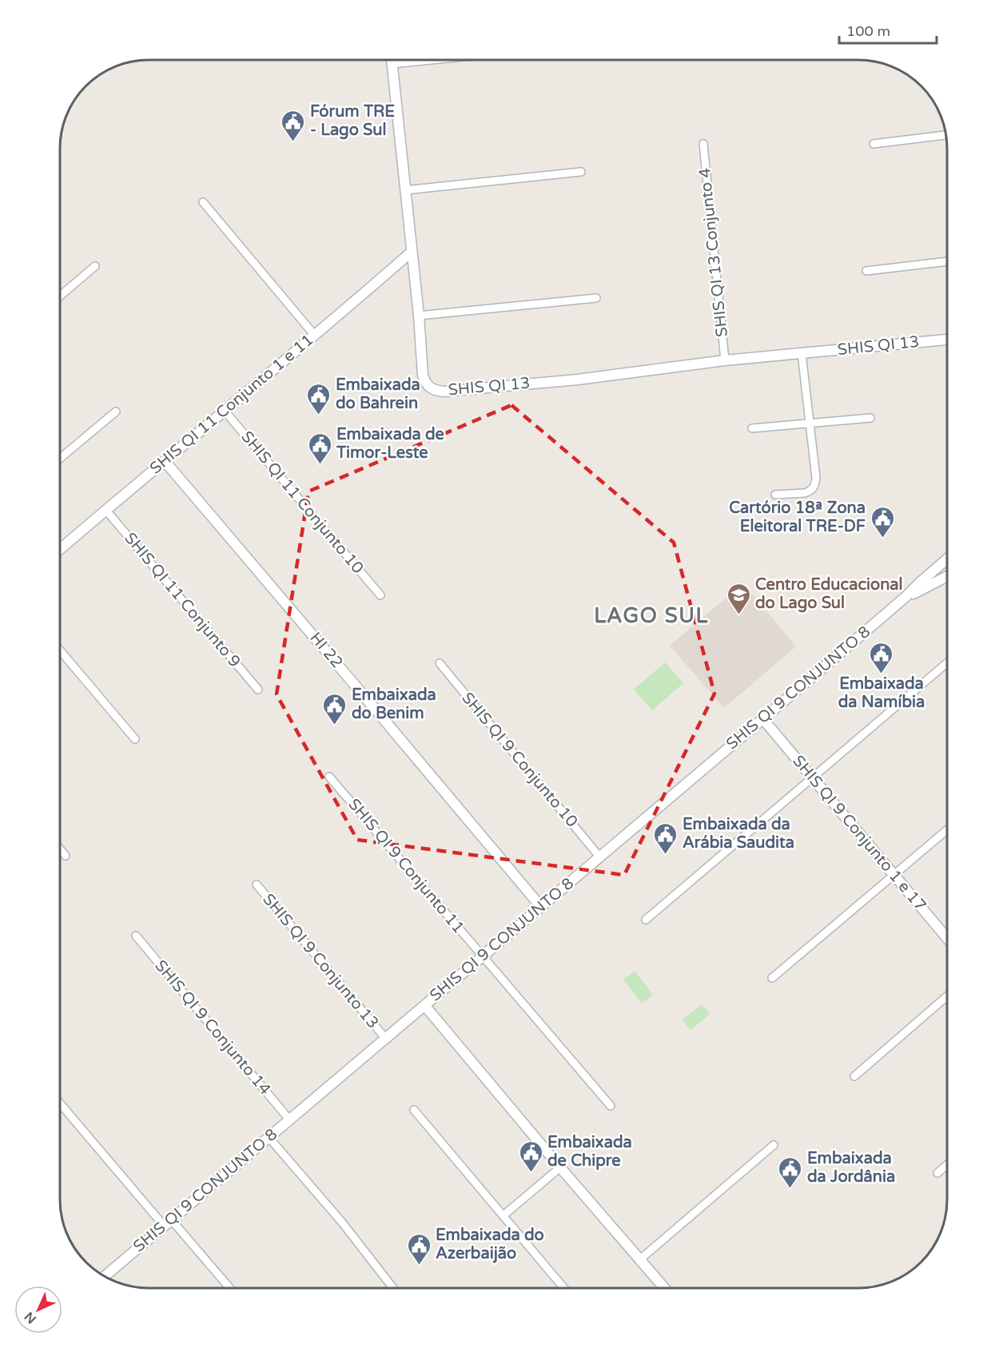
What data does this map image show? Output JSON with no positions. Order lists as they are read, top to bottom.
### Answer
{
  "streets": {
    "street": [
      "SHIS QI 13 Conjunto 4",
      "SHIS QI 13",
      "SHIS QI 11 Conjunto 1 e 11",
      "SHIS QI 11 Conjunto 10",
      "SHIS QI 11 Conjunto 9",
      "HI 22",
      "SHIS QI 9 CONJUNTO 8",
      "SHIS QI 9 Conjunto 10",
      "SHIS QI 9 Conjunto 1 e 17",
      "SHIS QI 9 Conjunto 11",
      "SHIS QI 9 Conjunto 13",
      "SHIS QI 9 Conjunto 14"
    ]
  },
  "crossings": [
    ["SHIS QI 13 Conjunto 4", "SHIS QI 13"],
    ["SHIS QI 13", "SHIS QI 11 Conjunto 1 e 11"],
    ["SHIS QI 11 Conjunto 1 e 11", "SHIS QI 11 Conjunto 10"],
    ["SHIS QI 11 Conjunto 1 e 11", "SHIS QI 11 Conjunto 9"],
    ["SHIS QI 11 Conjunto 1 e 11", "HI 22"],
    ["HI 22", "SHIS QI 9 CONJUNTO 8"],
    ["SHIS QI 9 CONJUNTO 8", "SHIS QI 9 Conjunto 10"],
    ["SHIS QI 9 CONJUNTO 8", "SHIS QI 9 Conjunto 1 e 17"],
    ["SHIS QI 9 CONJUNTO 8", "SHIS QI 9 Conjunto 11"],
    ["SHIS QI 9 CONJUNTO 8", "SHIS QI 9 Conjunto 13"],
    ["SHIS QI 9 CONJUNTO 8", "SHIS QI 9 Conjunto 14"]
  ],
  "districts": ["LAGO SUL"],
  "places": {
    "public building": [
      "Fórum TRE - Lago Sul",
      "Embaixada do Bahrein",
      "Embaixada de Timor-Leste",
      "Cartório 18ª Zona Eleitoral TRE-DF",
      "Embaixada da Namíbia",
      "Embaixada do Benim",
      "Embaixada da Arábia Saudita",
      "Embaixada de Chipre",
      "Embaixada da Jordânia",
      "Embaixada do Azerbaijão"
    ],
    "school or university": ["Centro Educacional do Lago Sul"]
  },
  "scale_bar": "100 m",
  "north": "bottom left"
}
